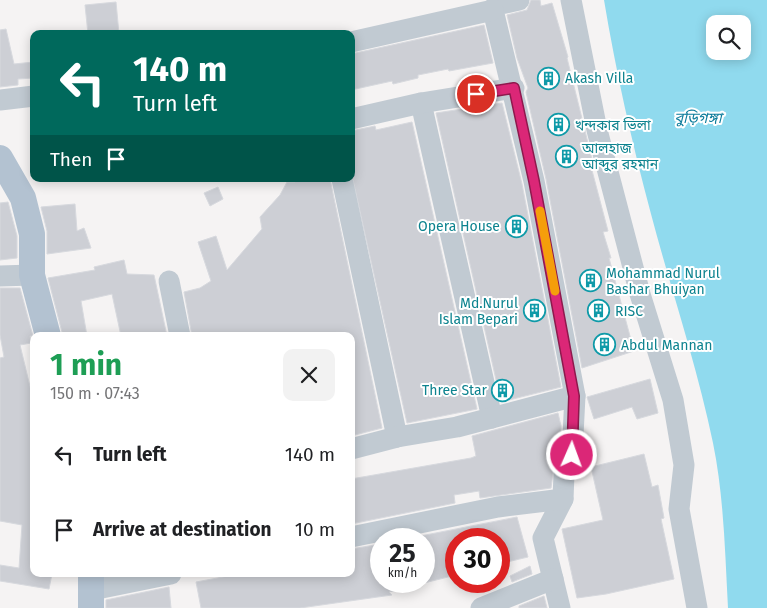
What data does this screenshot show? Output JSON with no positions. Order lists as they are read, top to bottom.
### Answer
{
  "water": ["বুড়িগঙ্গা"],
  "places": {
    "building": [
      "Akash Villa",
      "খন্দকার ভিলা",
      "আলহাজ আব্দুর রহমান",
      "Opera House",
      "Mohammad Nurul Bashar Bhuiyan",
      "Md.Nurul Islam Bepari",
      "RISC",
      "Abdul Mannan",
      "Three Star"
    ]
  },
  "page": {
    "turn": ["140 m", "Turn left"],
    "then": "Then",
    "heading": ["1 min", "150 m · 07:43"],
    "list": [
      {
        "name": "Turn left",
        "value": "140 m"
      },
      {
        "name": "Arrive at destination",
        "value": "10 m"
      }
    ],
    "speed": "25 km/h",
    "limit": "30"
  }
}
